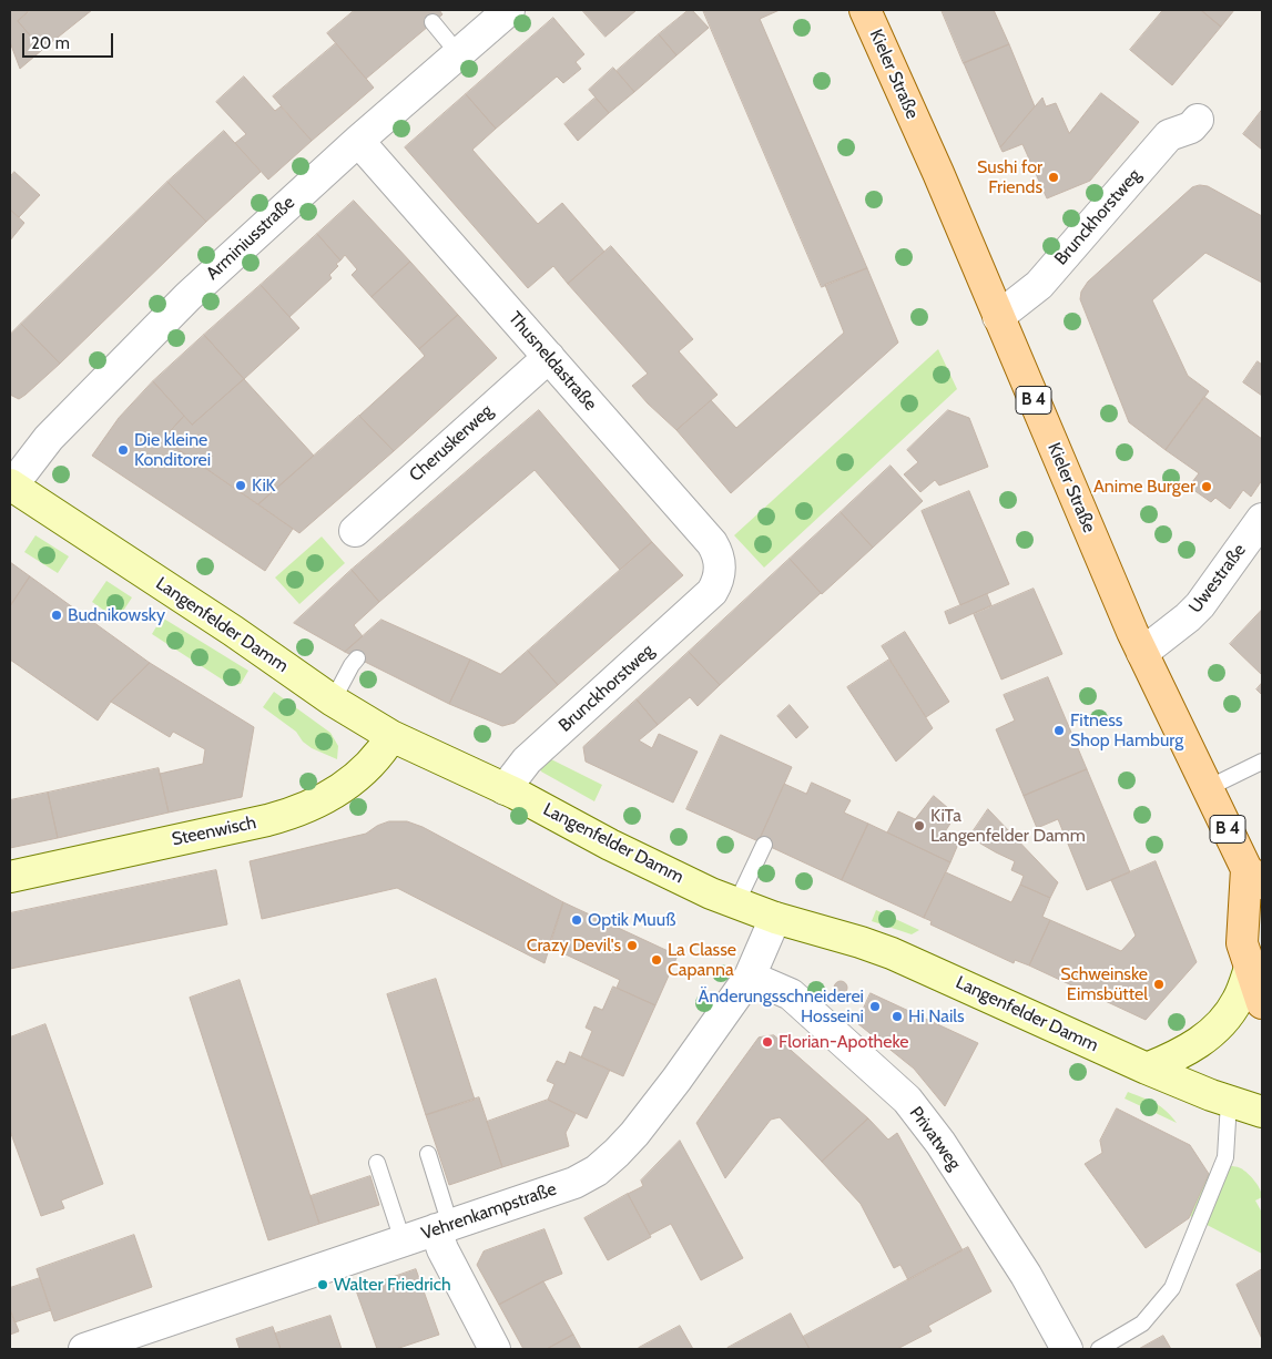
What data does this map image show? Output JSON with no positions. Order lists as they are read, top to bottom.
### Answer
{
  "streets": {
    "main road": ["Kieler Straße", "B 4"],
    "street": [
      "Brunckhorstweg",
      "Arminiusstraße",
      "Thusneldastraße",
      "Cheruskerweg",
      "Uwestraße",
      "Langenfelder Damm",
      "Steenwisch",
      "Privatweg",
      "Vehrenkampstraße"
    ]
  },
  "crossings": [
    ["Kieler Straße", "Brunckhorstweg"],
    ["Kieler Straße", "Uwestraße"],
    ["Brunckhorstweg", "Thusneldastraße"],
    ["Brunckhorstweg", "Langenfelder Damm"],
    ["Arminiusstraße", "Thusneldastraße"],
    ["Arminiusstraße", "Langenfelder Damm"],
    ["Thusneldastraße", "Cheruskerweg"],
    ["Langenfelder Damm", "Steenwisch"],
    ["Langenfelder Damm", "Vehrenkampstraße"],
    ["Privatweg", "Vehrenkampstraße"]
  ],
  "places": [
    "Sushi for Friends",
    "Die kleine Konditorei",
    "KiK",
    "Anime Burger",
    "Budnikowsky",
    "Fitness Shop Hamburg",
    "KiTa Langenfelder Damm",
    "Optik Muuß",
    "Crazy Devil's",
    "La Classe Capanna",
    "Schweinske Eimsbüttel",
    "Änderungsschneiderei Hosseini",
    "Hi Nails",
    "Florian-Apotheke",
    "Walter Friedrich"
  ],
  "scale_bar": "20 m"
}
